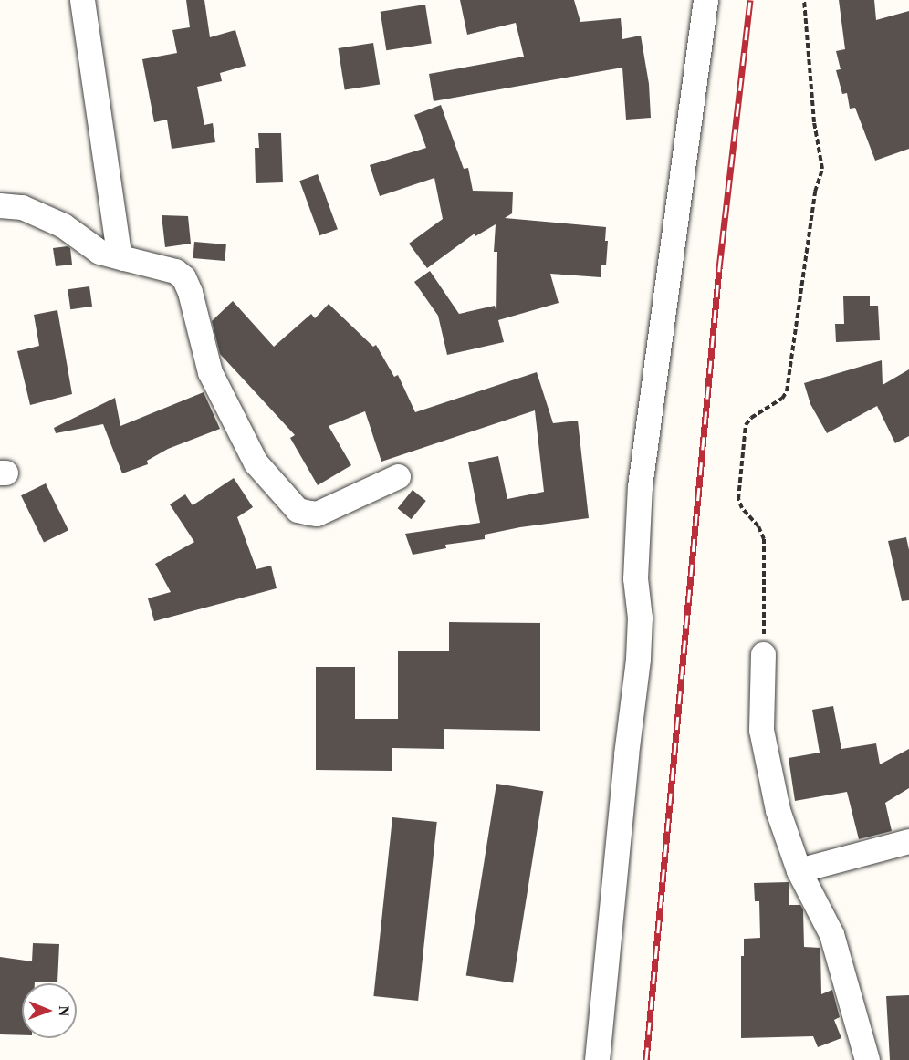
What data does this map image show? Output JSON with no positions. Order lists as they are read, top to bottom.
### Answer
{
  "north": "right"
}
